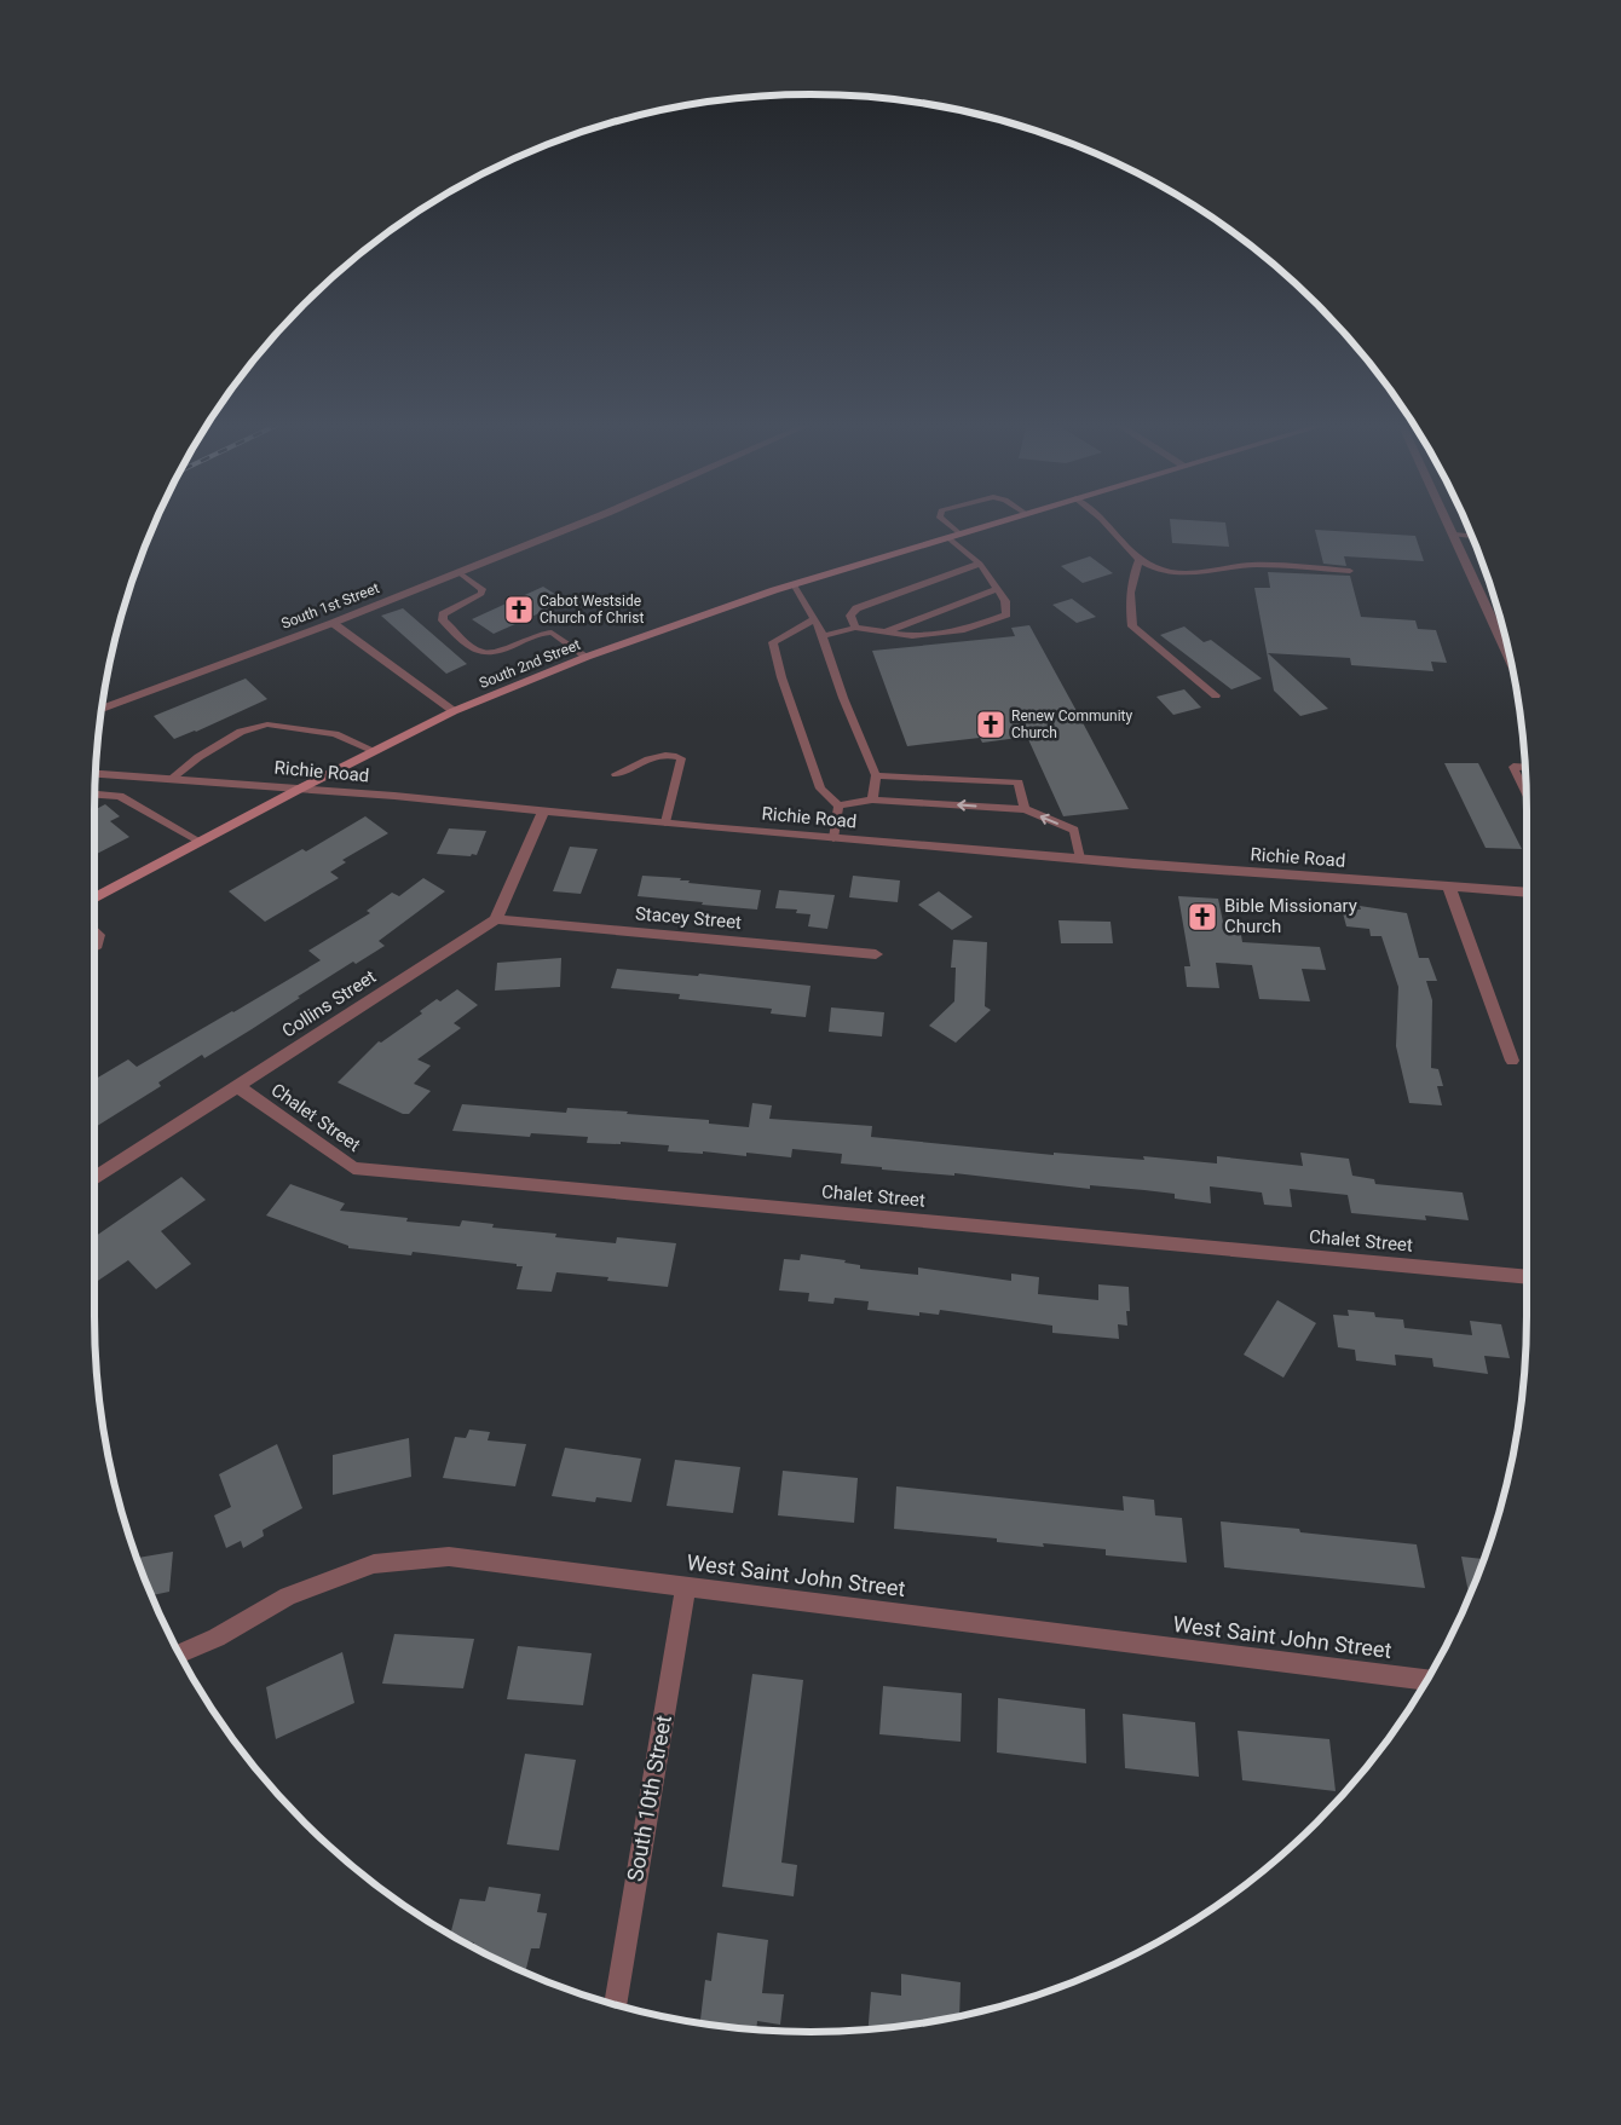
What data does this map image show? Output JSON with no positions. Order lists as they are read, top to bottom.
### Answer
{
  "streets": {
    "main road": ["South 2nd Street"],
    "street": [
      "South 1st Street",
      "Richie Road",
      "Stacey Street",
      "Collins Street",
      "Chalet Street",
      "West Saint John Street",
      "South 10th Street"
    ]
  },
  "crossings": [
    ["South 2nd Street", "Richie Road"],
    ["Stacey Street", "Collins Street"],
    ["Collins Street", "Chalet Street"],
    ["West Saint John Street", "South 10th Street"]
  ],
  "places": {
    "church": ["Cabot Westside Church of Christ", "Renew Community Church", "Bible Missionary Church"]
  }
}
